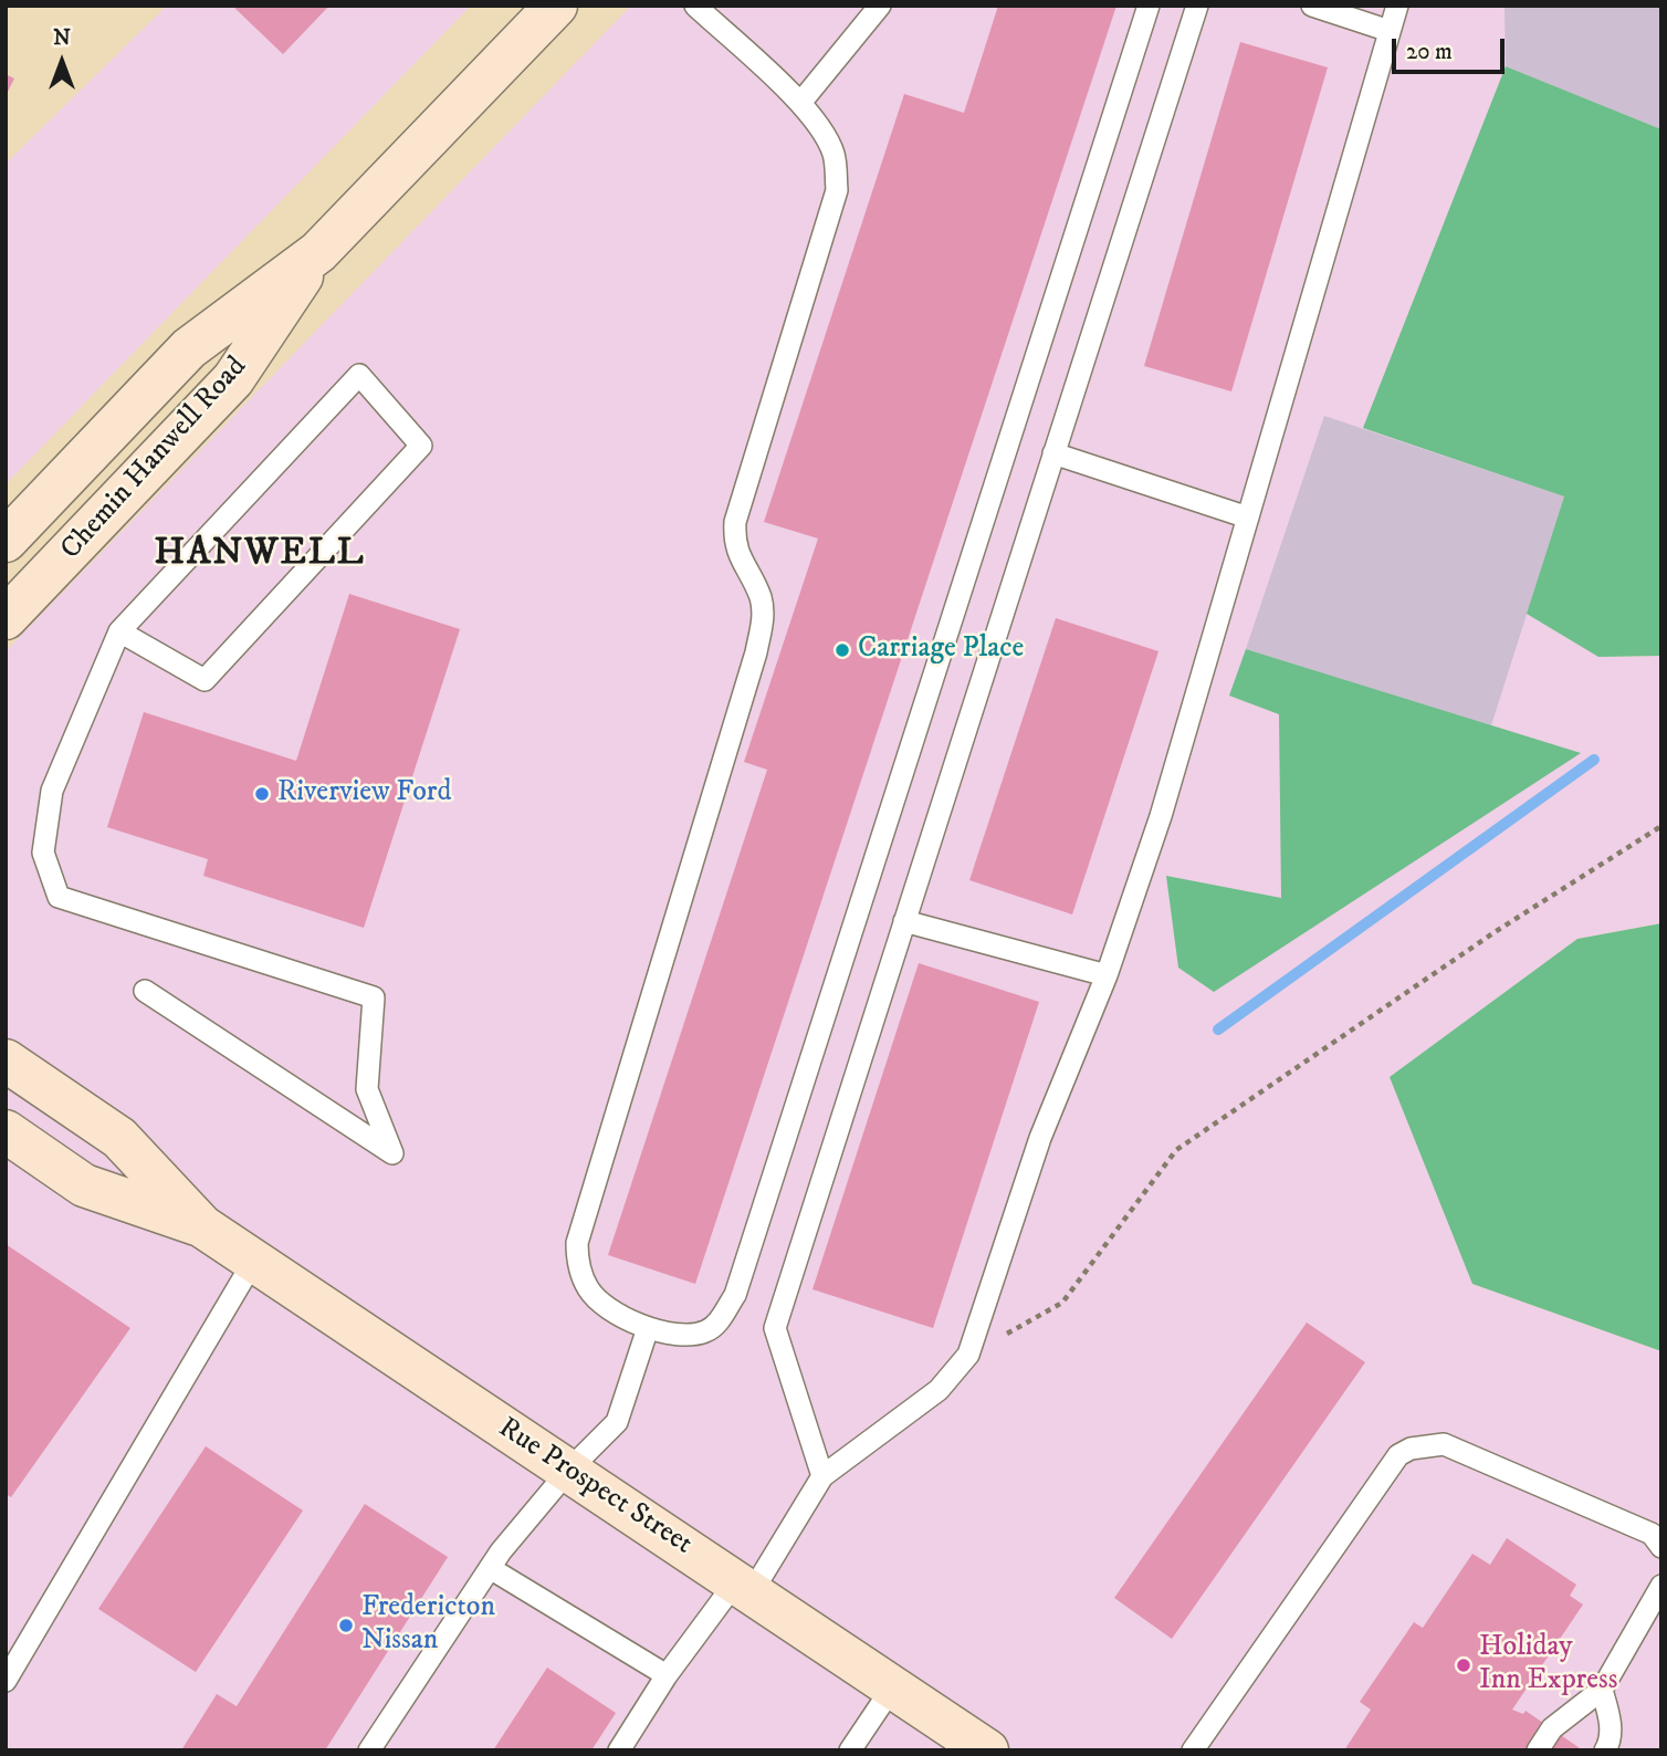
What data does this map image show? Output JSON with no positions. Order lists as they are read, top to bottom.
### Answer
{
  "streets": {
    "main road": ["Chemin Hanwell Road", "Rue Prospect Street"]
  },
  "districts": ["HANWELL"],
  "places": [
    "Carriage Place",
    "Riverview Ford",
    "Fredericton Nissan",
    "Holiday Inn Express"
  ],
  "scale_bar": "20 m",
  "north": "top"
}
